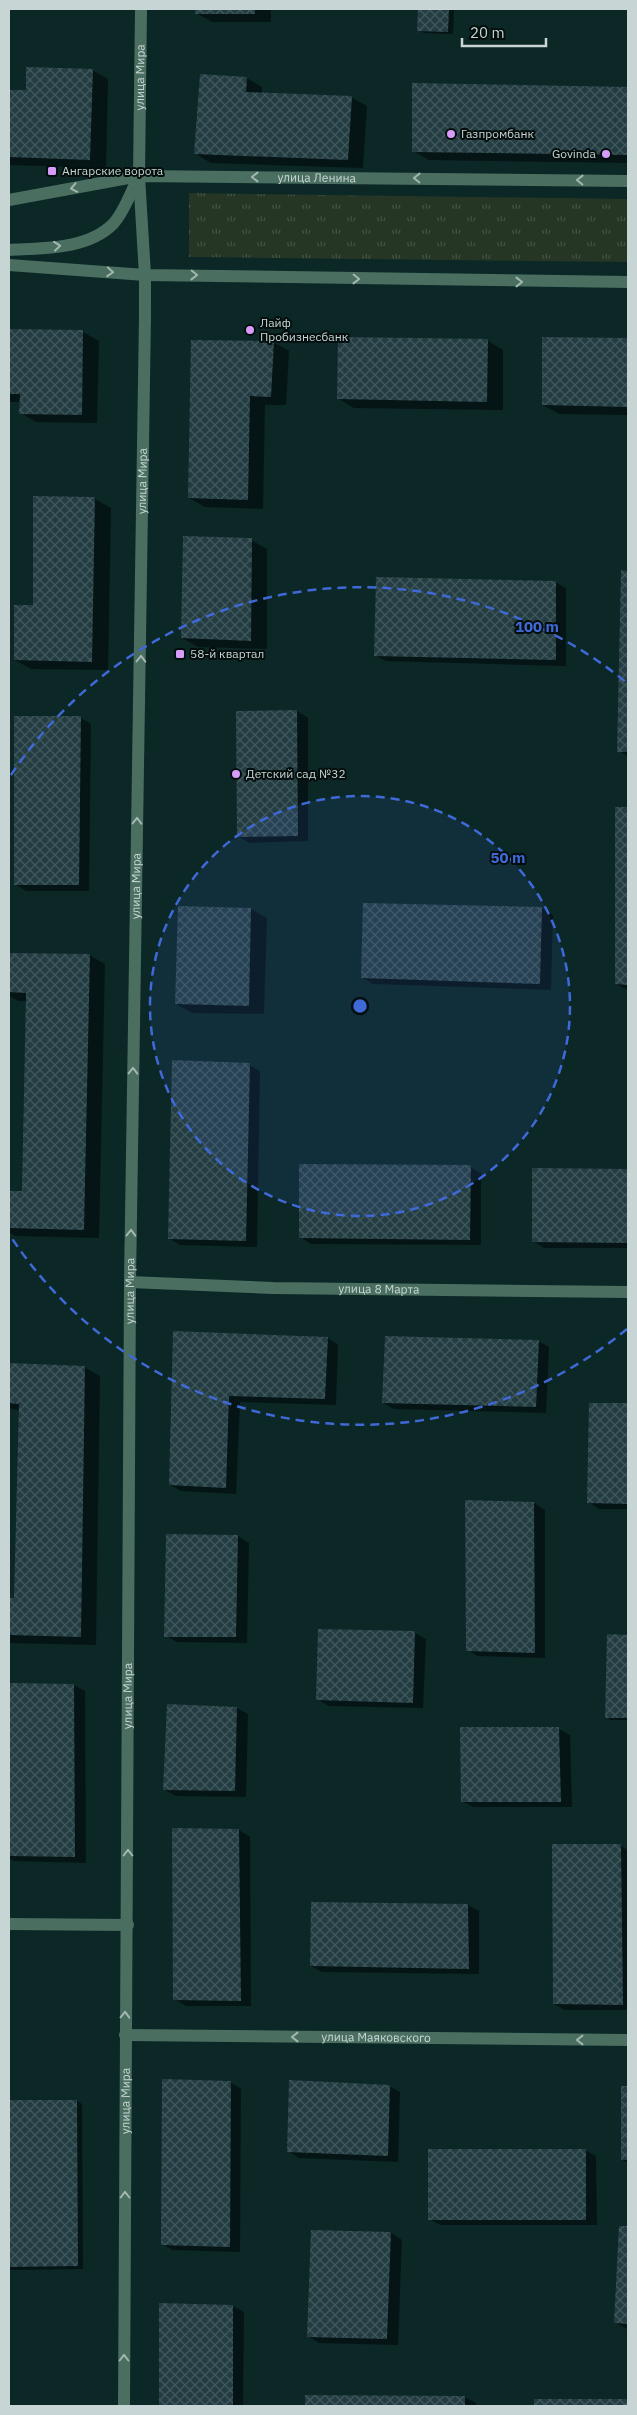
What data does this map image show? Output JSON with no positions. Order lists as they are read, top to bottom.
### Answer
{
  "streets": {
    "street": [
      "улица Мира",
      "улица Ленина",
      "улица 8 Марта",
      "улица Маяковского"
    ]
  },
  "crossings": [
    ["улица Мира", "улица Ленина"],
    ["улица Мира", "улица 8 Марта"],
    ["улица Мира", "улица Маяковского"]
  ],
  "one_way": ["улица Мира", "улица Маяковского"],
  "places": {
    "other": [
      "Газпромбанк",
      "Govinda",
      "Лайф Пробизнесбанк",
      "Детский сад №32"
    ],
    "transit": ["Ангарские ворота", "58-й квартал"]
  },
  "scale_bar": "20 m",
  "rings": ["100 m", "50 m"]
}
